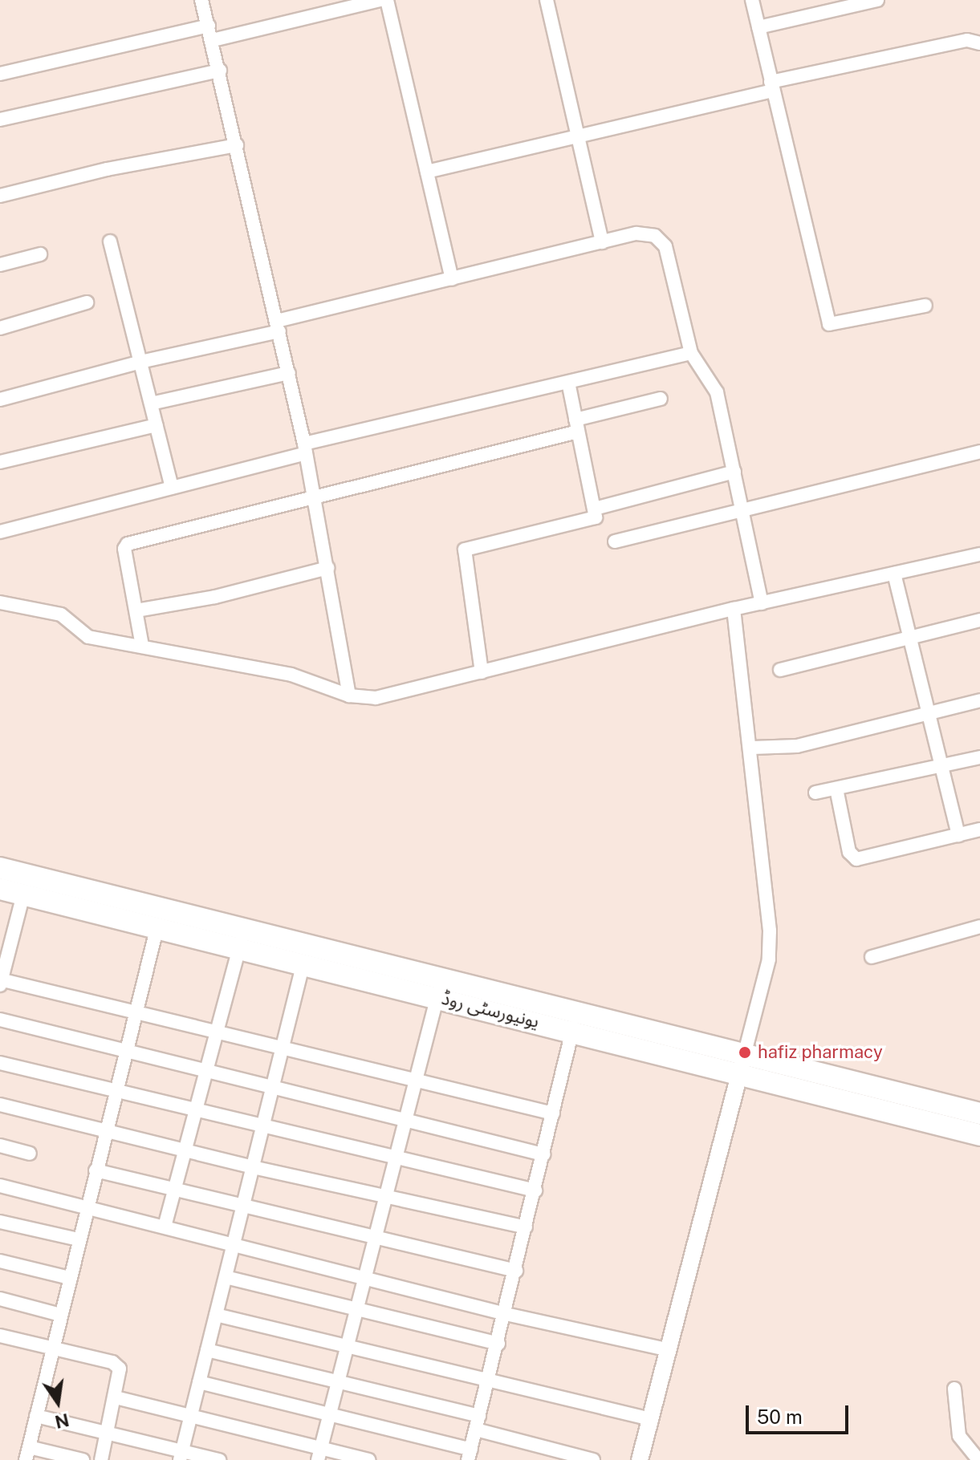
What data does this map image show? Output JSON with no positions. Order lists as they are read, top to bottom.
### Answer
{
  "streets": {
    "highway": ["یونیورسٹی روڈ"]
  },
  "places": ["hafiz pharmacy"],
  "scale_bar": "50 m",
  "north": "bottom"
}
